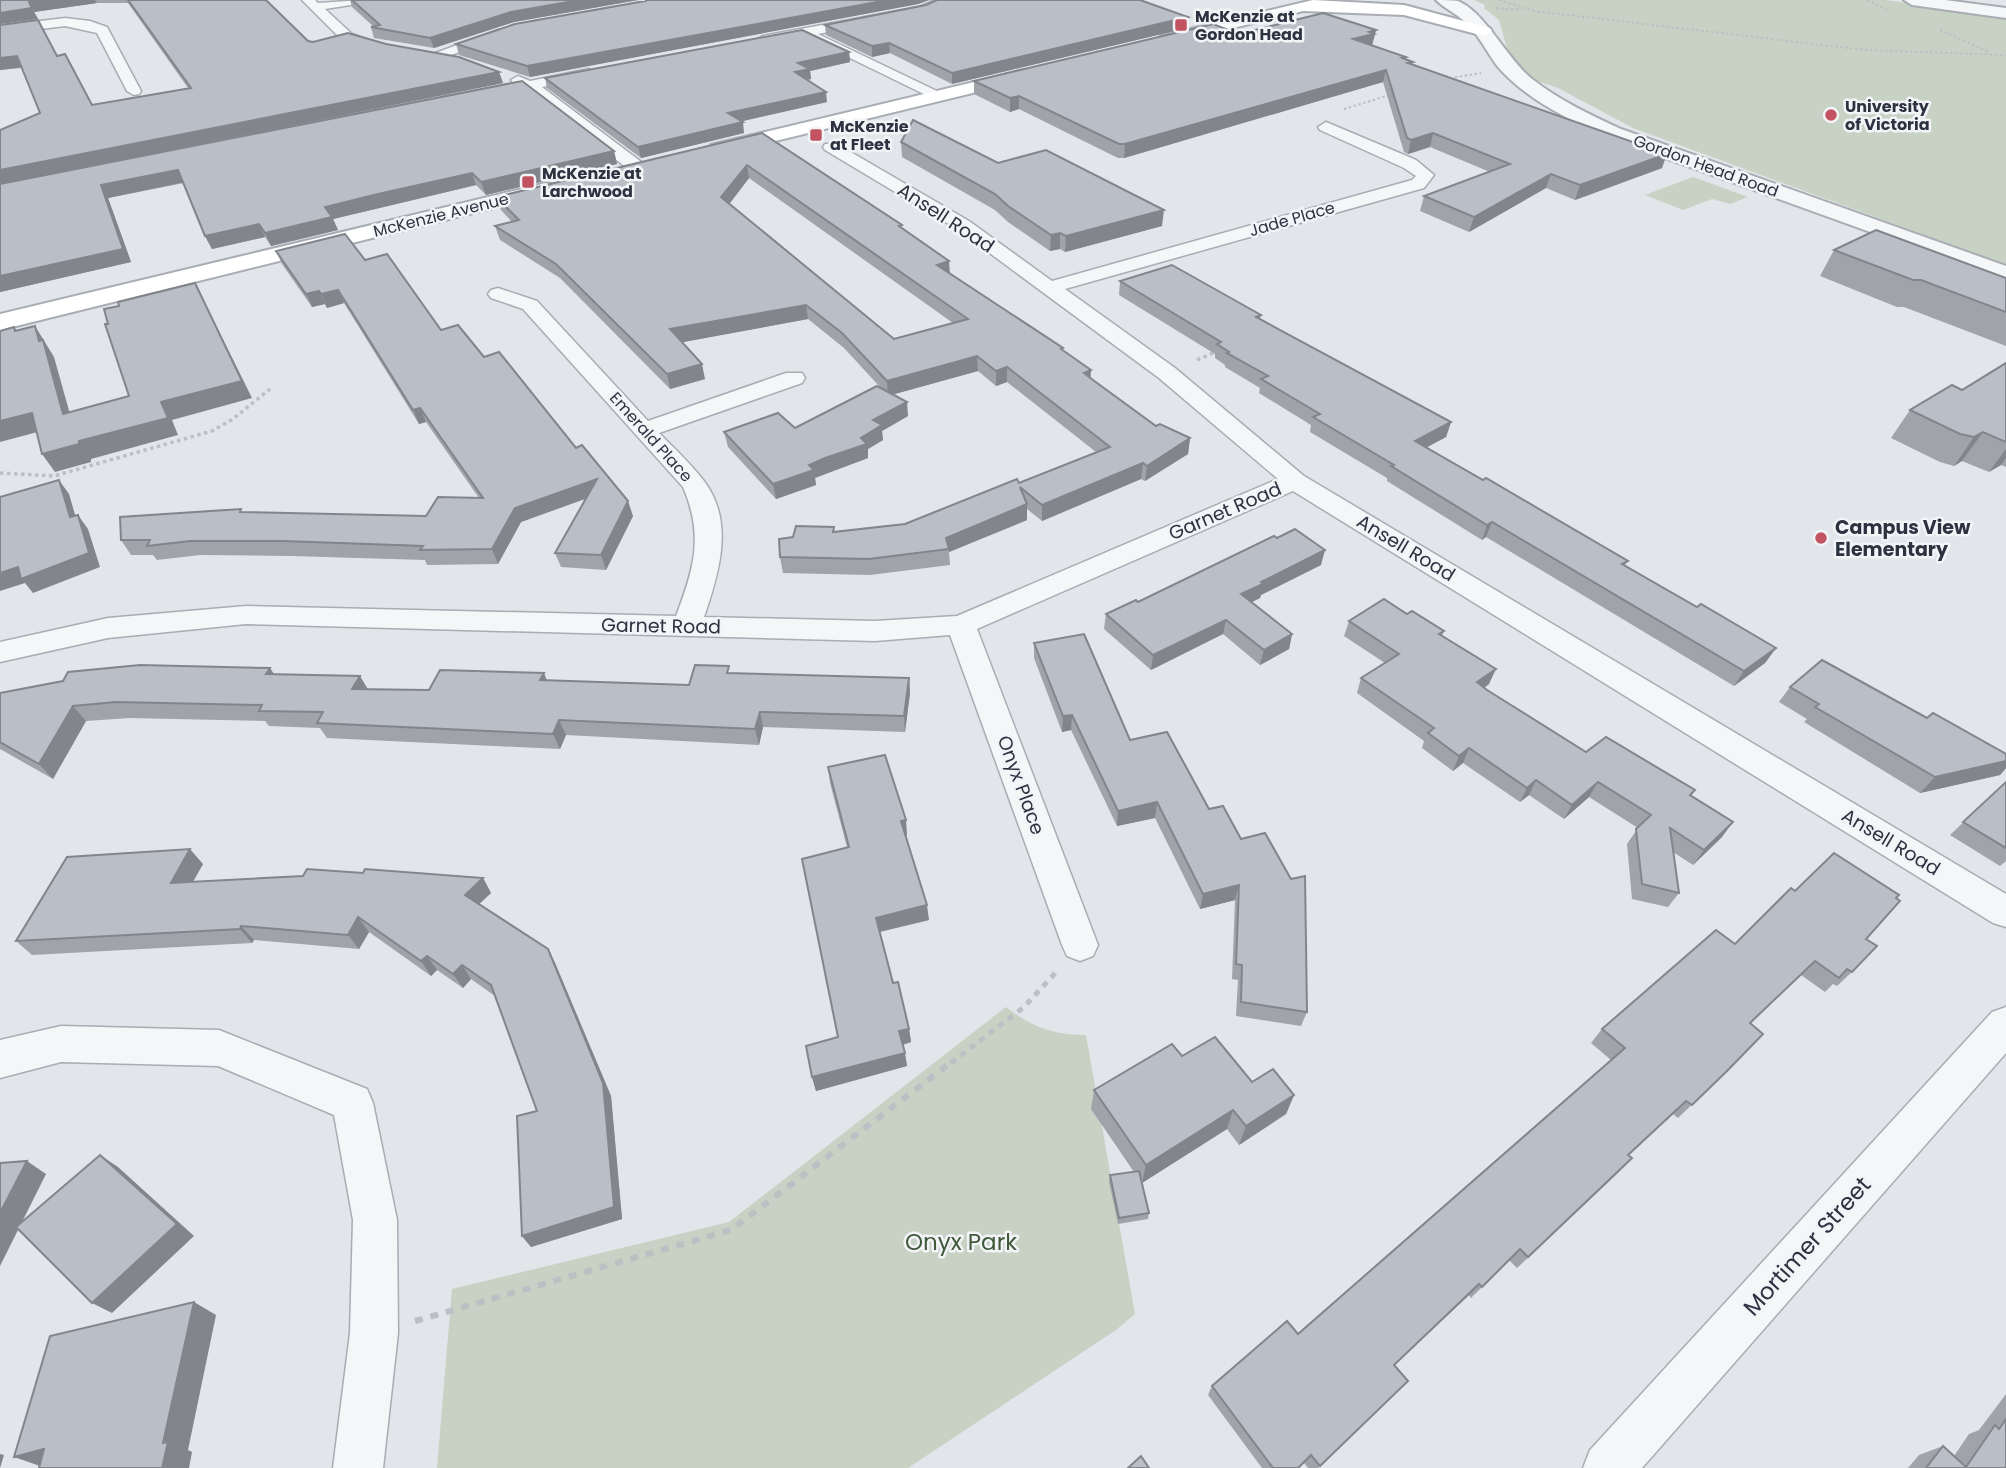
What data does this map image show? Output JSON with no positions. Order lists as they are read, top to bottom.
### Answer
{
  "streets": {
    "main road": ["McKenzie Avenue"],
    "street": [
      "Gordon Head Road",
      "Ansell Road",
      "Jade Place",
      "Emerald Place",
      "Garnet Road",
      "Onyx Place",
      "Mortimer Street"
    ]
  },
  "crossings": [
    ["Ansell Road", "Jade Place"],
    ["Ansell Road", "Garnet Road"],
    ["Emerald Place", "Garnet Road"],
    ["Garnet Road", "Onyx Place"]
  ],
  "parks": ["Onyx Park"],
  "places": {
    "transit": ["McKenzie at Gordon Head", "McKenzie at Fleet", "McKenzie at Larchwood"],
    "other": ["University of Victoria", "Campus View Elementary"]
  }
}
